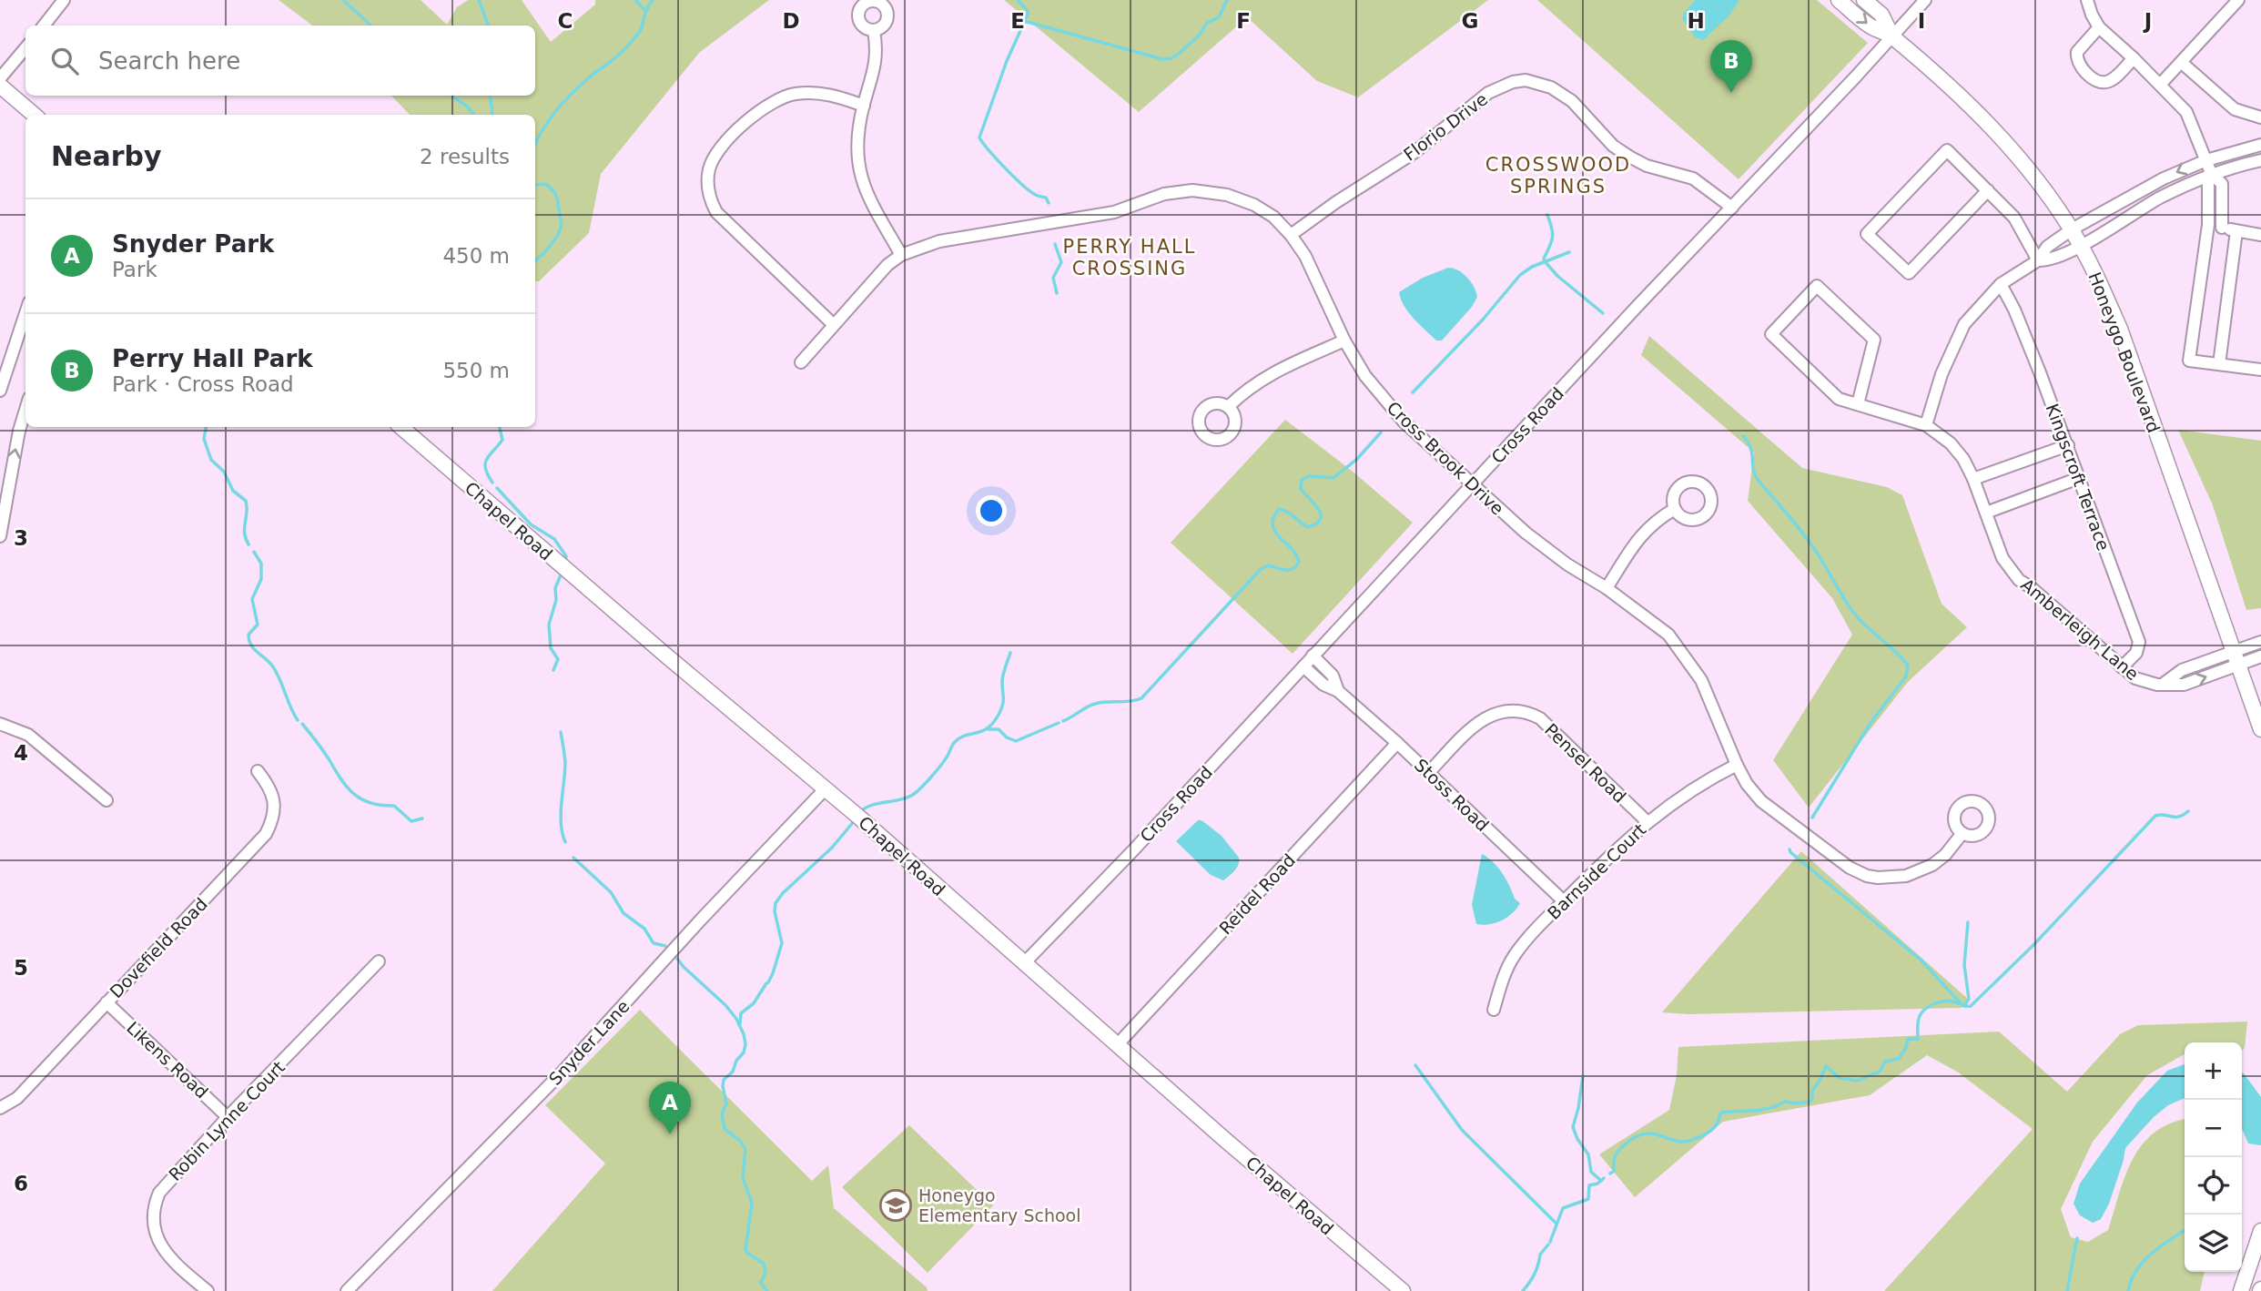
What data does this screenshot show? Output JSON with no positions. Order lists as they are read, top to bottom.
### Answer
{
  "streets": {
    "street": [
      "Florio Drive",
      "Honeygo Boulevard",
      "Cross Road",
      "Cross Brook Drive",
      "Kingscroft Terrace",
      "Chapel Road",
      "Amberleigh Lane",
      "Pensel Road",
      "Stoss Road",
      "Barnside Court",
      "Reidel Road",
      "Dovefield Road",
      "Snyder Lane",
      "Likens Road",
      "Robin Lynne Court"
    ]
  },
  "crossings": [
    ["Florio Drive", "Cross Road"],
    ["Florio Drive", "Cross Brook Drive"],
    ["Honeygo Boulevard", "Cross Road"],
    ["Honeygo Boulevard", "Amberleigh Lane"],
    ["Cross Road", "Cross Brook Drive"],
    ["Cross Road", "Chapel Road"],
    ["Cross Road", "Stoss Road"],
    ["Cross Brook Drive", "Barnside Court"],
    ["Kingscroft Terrace", "Amberleigh Lane"],
    ["Chapel Road", "Reidel Road"],
    ["Chapel Road", "Snyder Lane"],
    ["Pensel Road", "Stoss Road"],
    ["Pensel Road", "Barnside Court"],
    ["Stoss Road", "Barnside Court"],
    ["Stoss Road", "Reidel Road"],
    ["Dovefield Road", "Likens Road"],
    ["Likens Road", "Robin Lynne Court"]
  ],
  "districts": ["CROSSWOOD SPRINGS", "PERRY HALL CROSSING"],
  "places": {
    "school or university": ["Honeygo Elementary School"]
  },
  "page": {
    "search": "Search here",
    "pins": ["B", "A"],
    "heading": ["Nearby", "2 results"],
    "list": [
      {
        "mark": "A",
        "name": "Snyder Park",
        "note": "Park",
        "value": "450 m"
      },
      {
        "mark": "B",
        "name": "Perry Hall Park",
        "note": "Park · Cross Road",
        "value": "550 m"
      }
    ],
    "map_buttons": ["+", "−"]
  },
  "grid": {
    "columns": [
      "C",
      "D",
      "E",
      "F",
      "G",
      "H",
      "I",
      "J"
    ],
    "rows": [
      "3",
      "4",
      "5",
      "6"
    ]
  }
}
